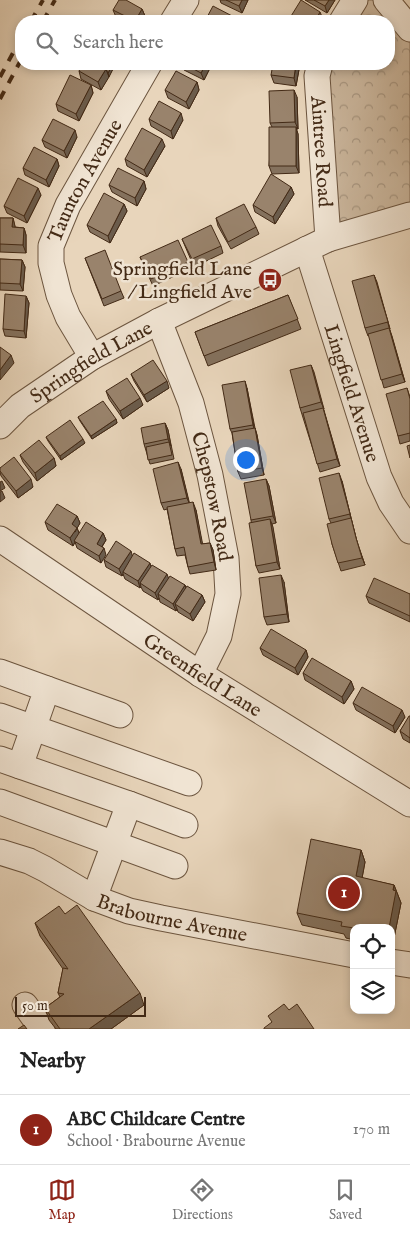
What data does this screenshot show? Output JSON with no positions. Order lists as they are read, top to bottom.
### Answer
{
  "streets": {
    "street": [
      "Aintree Road",
      "Taunton Avenue",
      "Springfield Lane",
      "Lingfield Avenue",
      "Chepstow Road",
      "Greenfield Lane",
      "Brabourne Avenue"
    ]
  },
  "crossings": [
    ["Aintree Road", "Springfield Lane"],
    ["Aintree Road", "Lingfield Avenue"],
    ["Taunton Avenue", "Springfield Lane"],
    ["Springfield Lane", "Lingfield Avenue"],
    ["Springfield Lane", "Chepstow Road"],
    ["Chepstow Road", "Greenfield Lane"]
  ],
  "places": {
    "bus stop": ["Springfield Lane / Lingfield Ave"]
  },
  "scale_bar": "50 m",
  "page": {
    "search": "Search here",
    "pins": "1",
    "scale": "50 m",
    "heading": "Nearby",
    "list": [
      {
        "mark": "1",
        "name": "ABC Childcare Centre",
        "note": "School · Brabourne Avenue",
        "value": "170 m"
      }
    ],
    "nav": ["Map", "Directions", "Saved"]
  }
}
